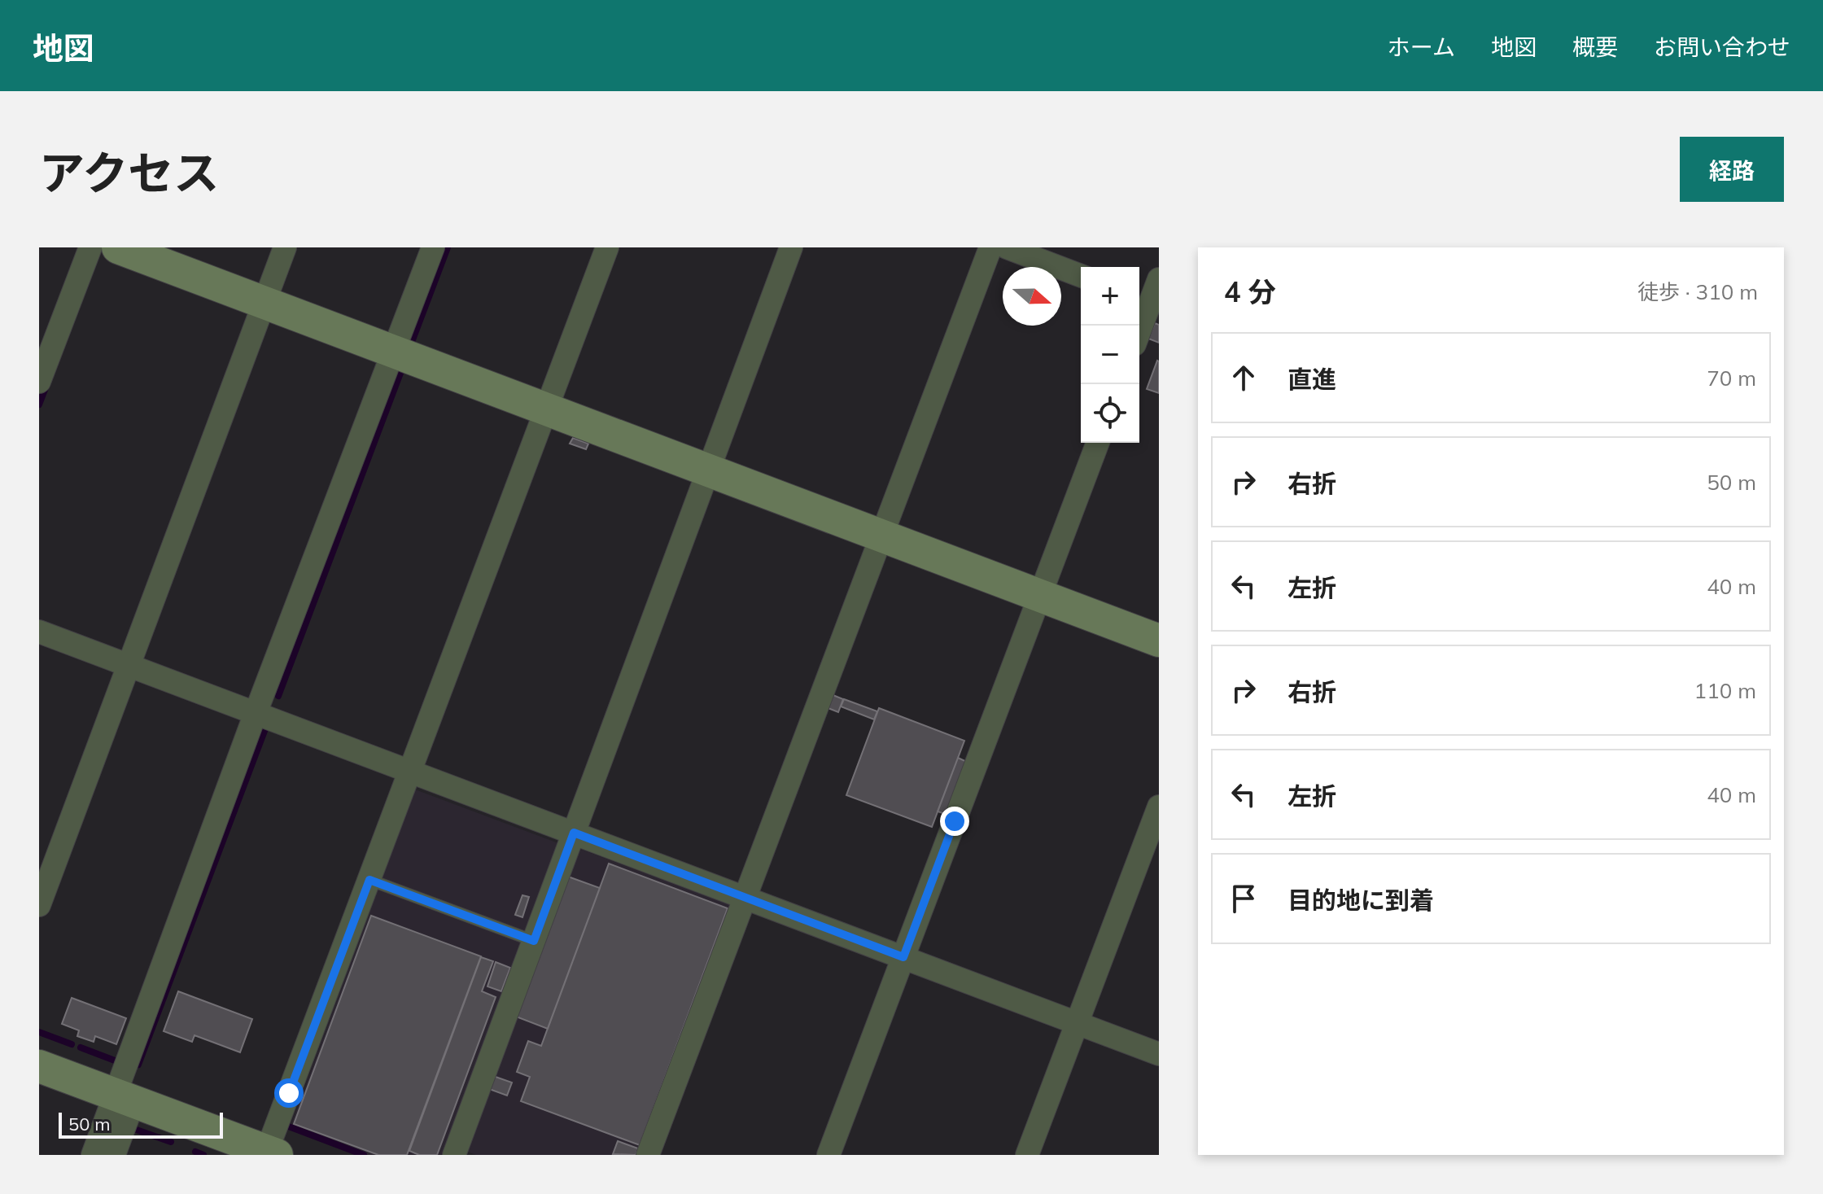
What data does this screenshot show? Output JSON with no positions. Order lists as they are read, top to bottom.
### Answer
{
  "scale_bar": "50 m",
  "north": "right",
  "page": {
    "header": "地図",
    "nav": [
      "ホーム",
      "地図",
      "概要",
      "お問い合わせ"
    ],
    "title": "アクセス",
    "buttons": "経路",
    "heading": ["4 分", "徒歩 · 310 m"],
    "map_buttons": ["+", "−"],
    "list": [
      ["直進", "70 m"],
      ["右折", "50 m"],
      ["左折", "40 m"],
      ["右折", "110 m"],
      ["左折", "40 m"],
      "目的地に到着"
    ],
    "scale": "50 m"
  }
}
